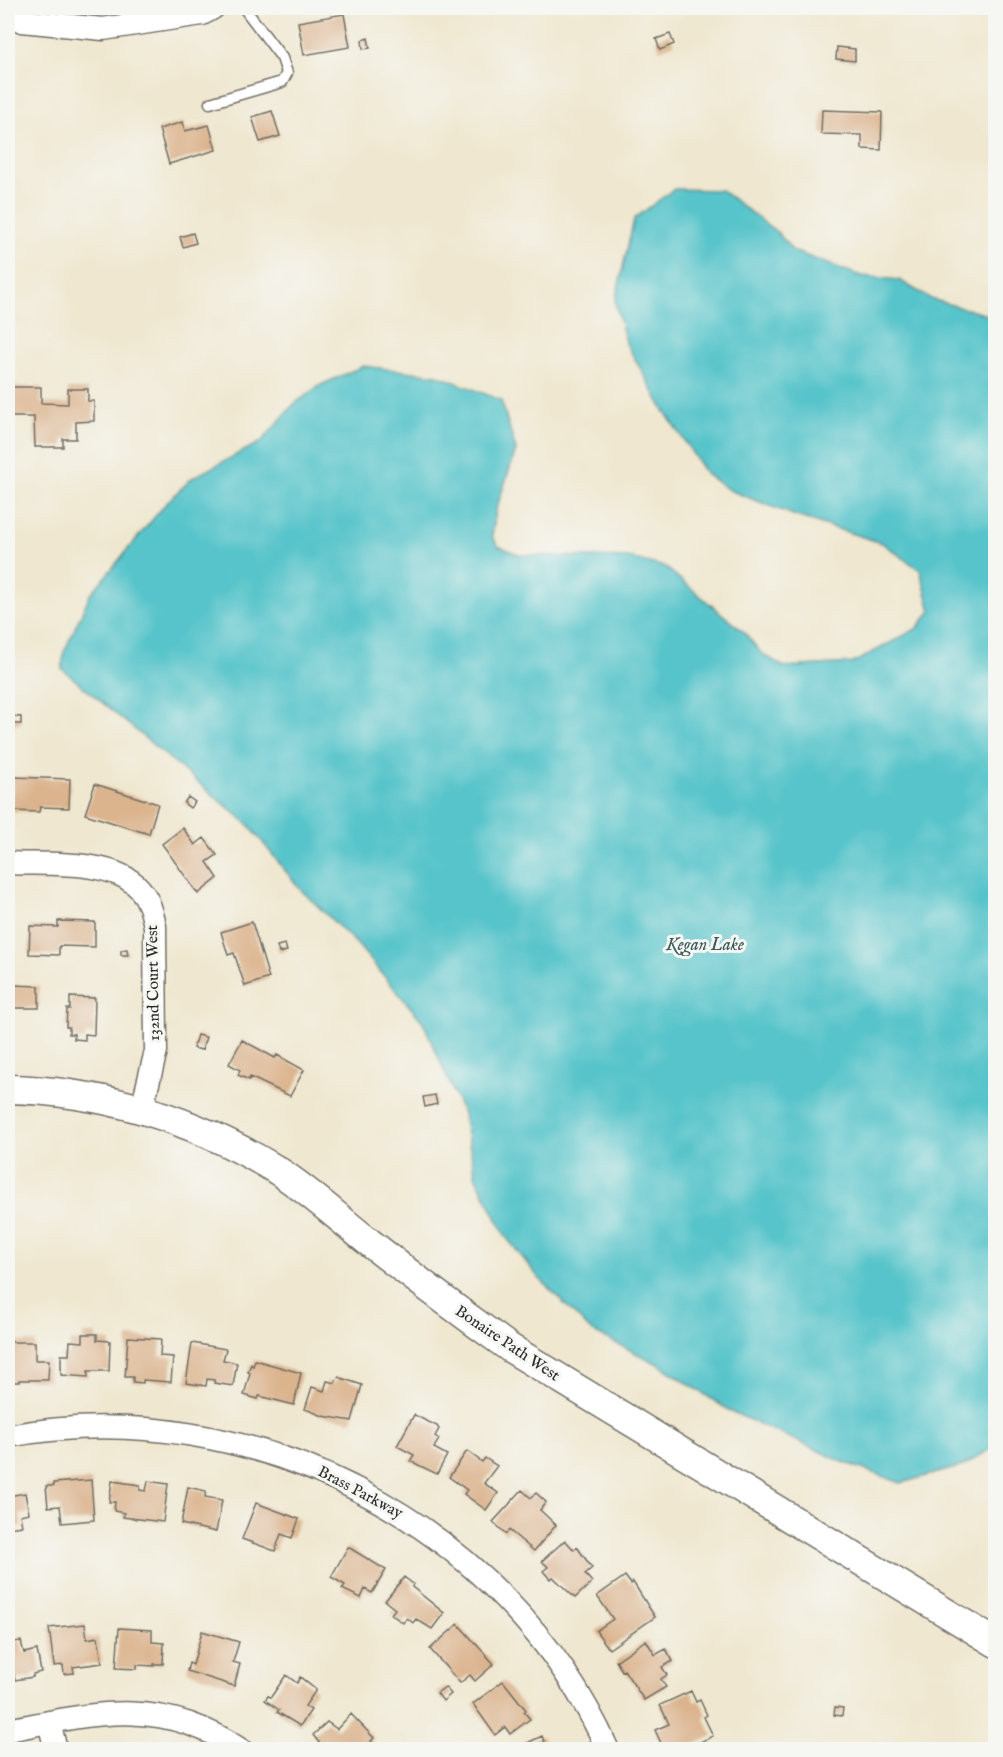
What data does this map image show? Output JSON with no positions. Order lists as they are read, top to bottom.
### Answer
{
  "streets": {
    "street": ["132nd Court West", "Bonaire Path West", "Brass Parkway"]
  },
  "crossings": [
    ["132nd Court West", "Bonaire Path West"]
  ],
  "water": ["Kegan Lake"]
}
